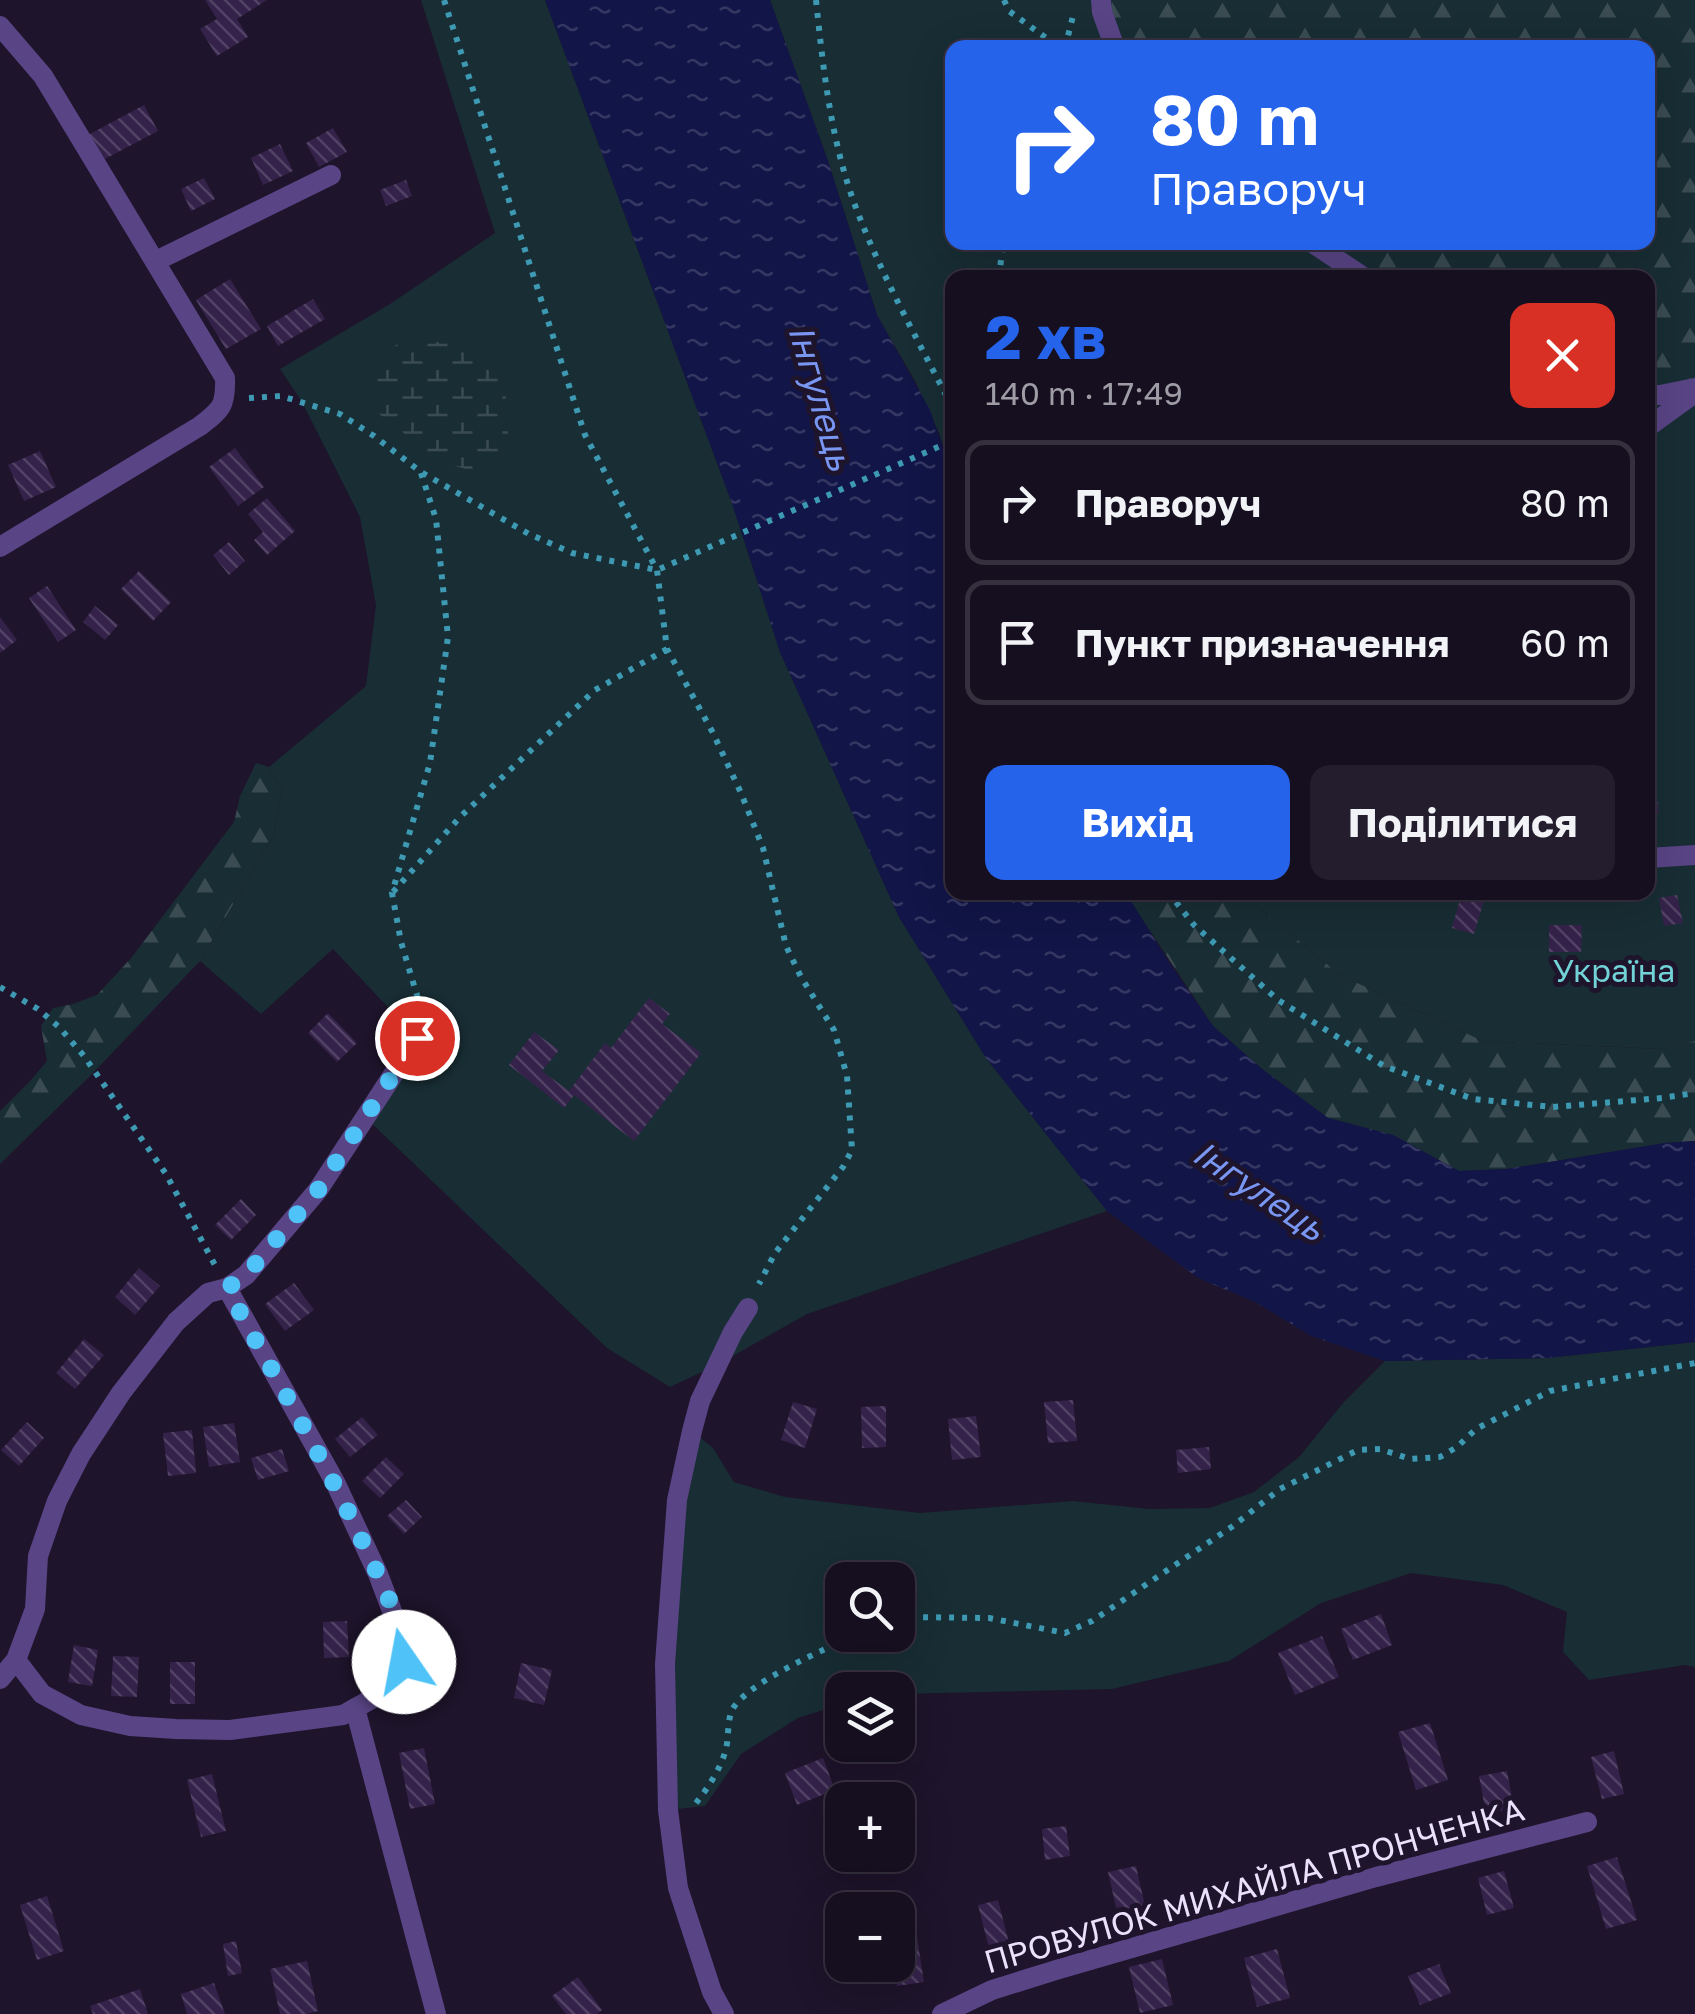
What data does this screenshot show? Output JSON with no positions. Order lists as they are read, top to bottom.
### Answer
{
  "streets": {
    "street": ["ПРОВУЛОК МИХАЙЛА ПРОНЧЕНКА"]
  },
  "water": ["Інгулець"],
  "parks": ["Україна"],
  "page": {
    "turn": ["80 m", "Праворуч"],
    "heading": ["2 хв", "140 m · 17:49"],
    "list": [
      {
        "name": "Праворуч",
        "value": "80 m"
      },
      {
        "name": "Пункт призначення",
        "value": "60 m"
      }
    ],
    "buttons": ["Вихід", "Поділитися"],
    "map_buttons": ["+", "−"]
  }
}
